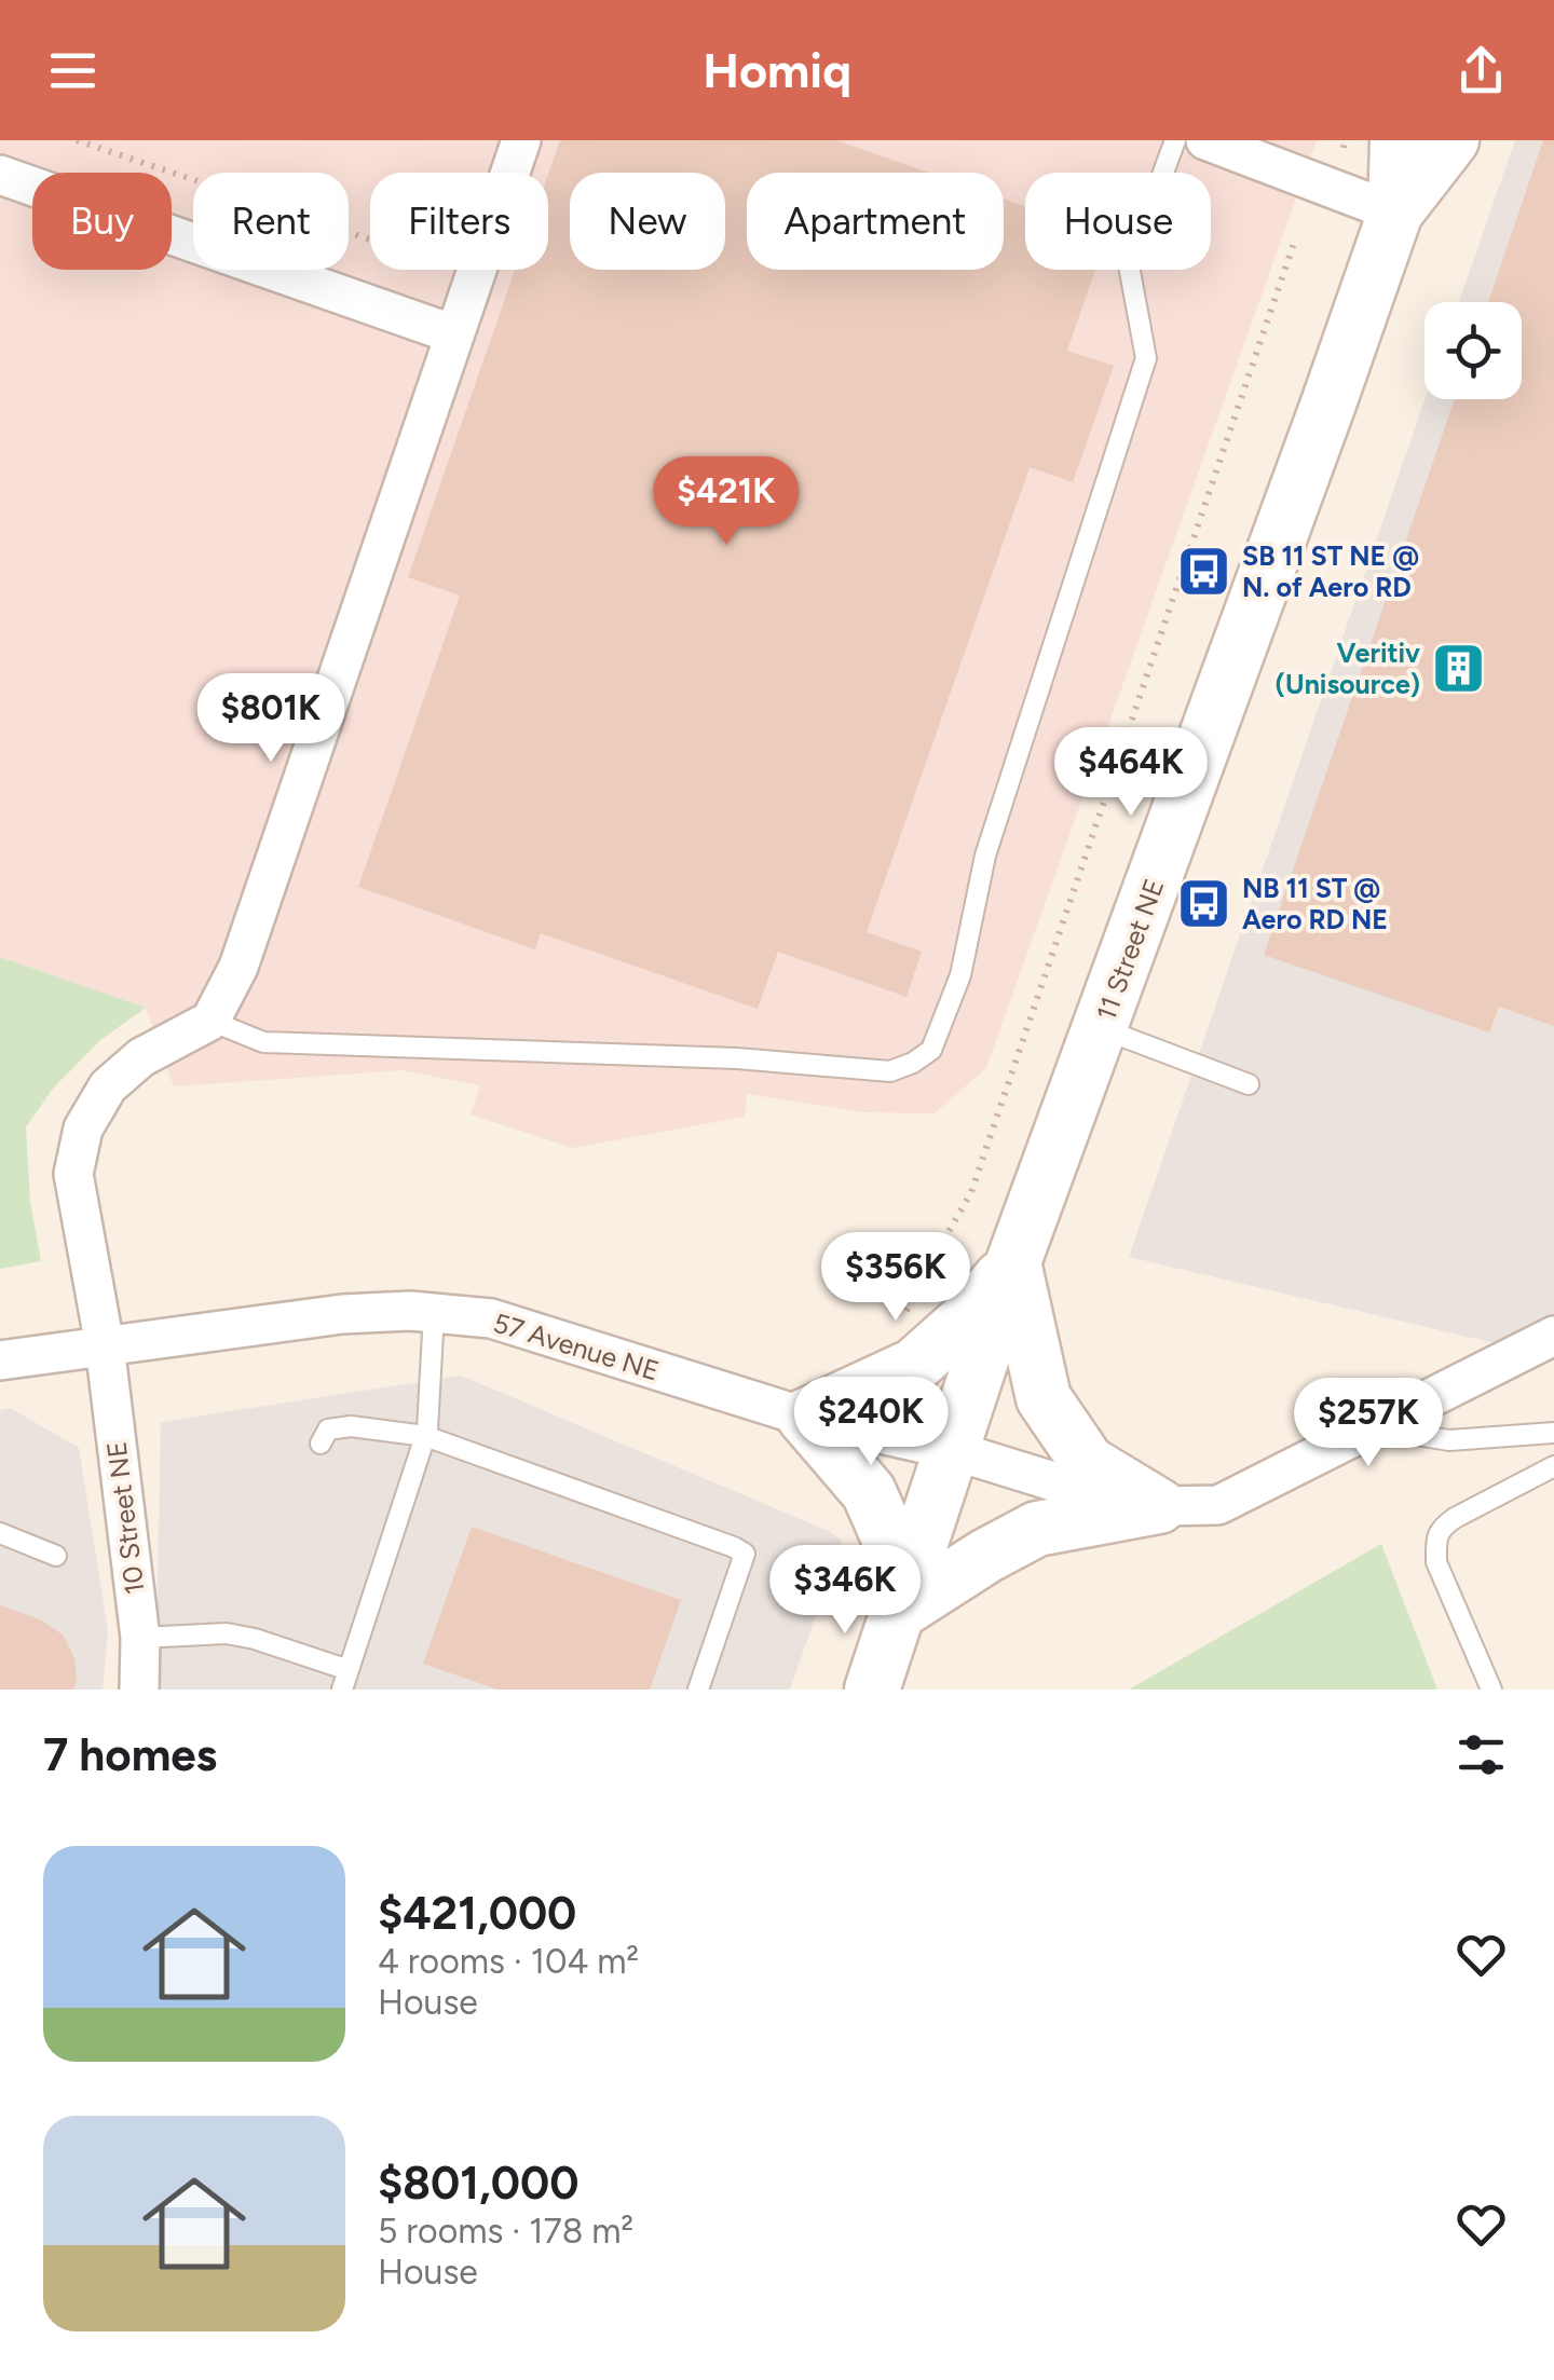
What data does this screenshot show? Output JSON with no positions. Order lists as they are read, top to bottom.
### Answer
{
  "streets": {
    "street": ["11 Street NE", "57 Avenue NE", "10 Street NE"]
  },
  "crossings": [
    ["11 Street NE", "57 Avenue NE"],
    ["57 Avenue NE", "10 Street NE"]
  ],
  "places": {
    "bus stop": ["SB 11 ST NE @ N. of Aero RD", "NB 11 ST @ Aero RD NE"],
    "building": ["Veritiv (Unisource)"]
  },
  "page": {
    "header": "Homiq",
    "chip": [
      "Buy",
      "Rent",
      "Filters",
      "New",
      "Apartment",
      "House"
    ],
    "price": [
      "$421K",
      "$801K",
      "$464K",
      "$356K",
      "$240K",
      "$257K",
      "$346K"
    ],
    "heading": "7 homes",
    "list": [
      {
        "name": "$421,000",
        "note": "4 rooms · 104 m² · House"
      },
      {
        "name": "$801,000",
        "note": "5 rooms · 178 m² · House"
      }
    ]
  }
}
